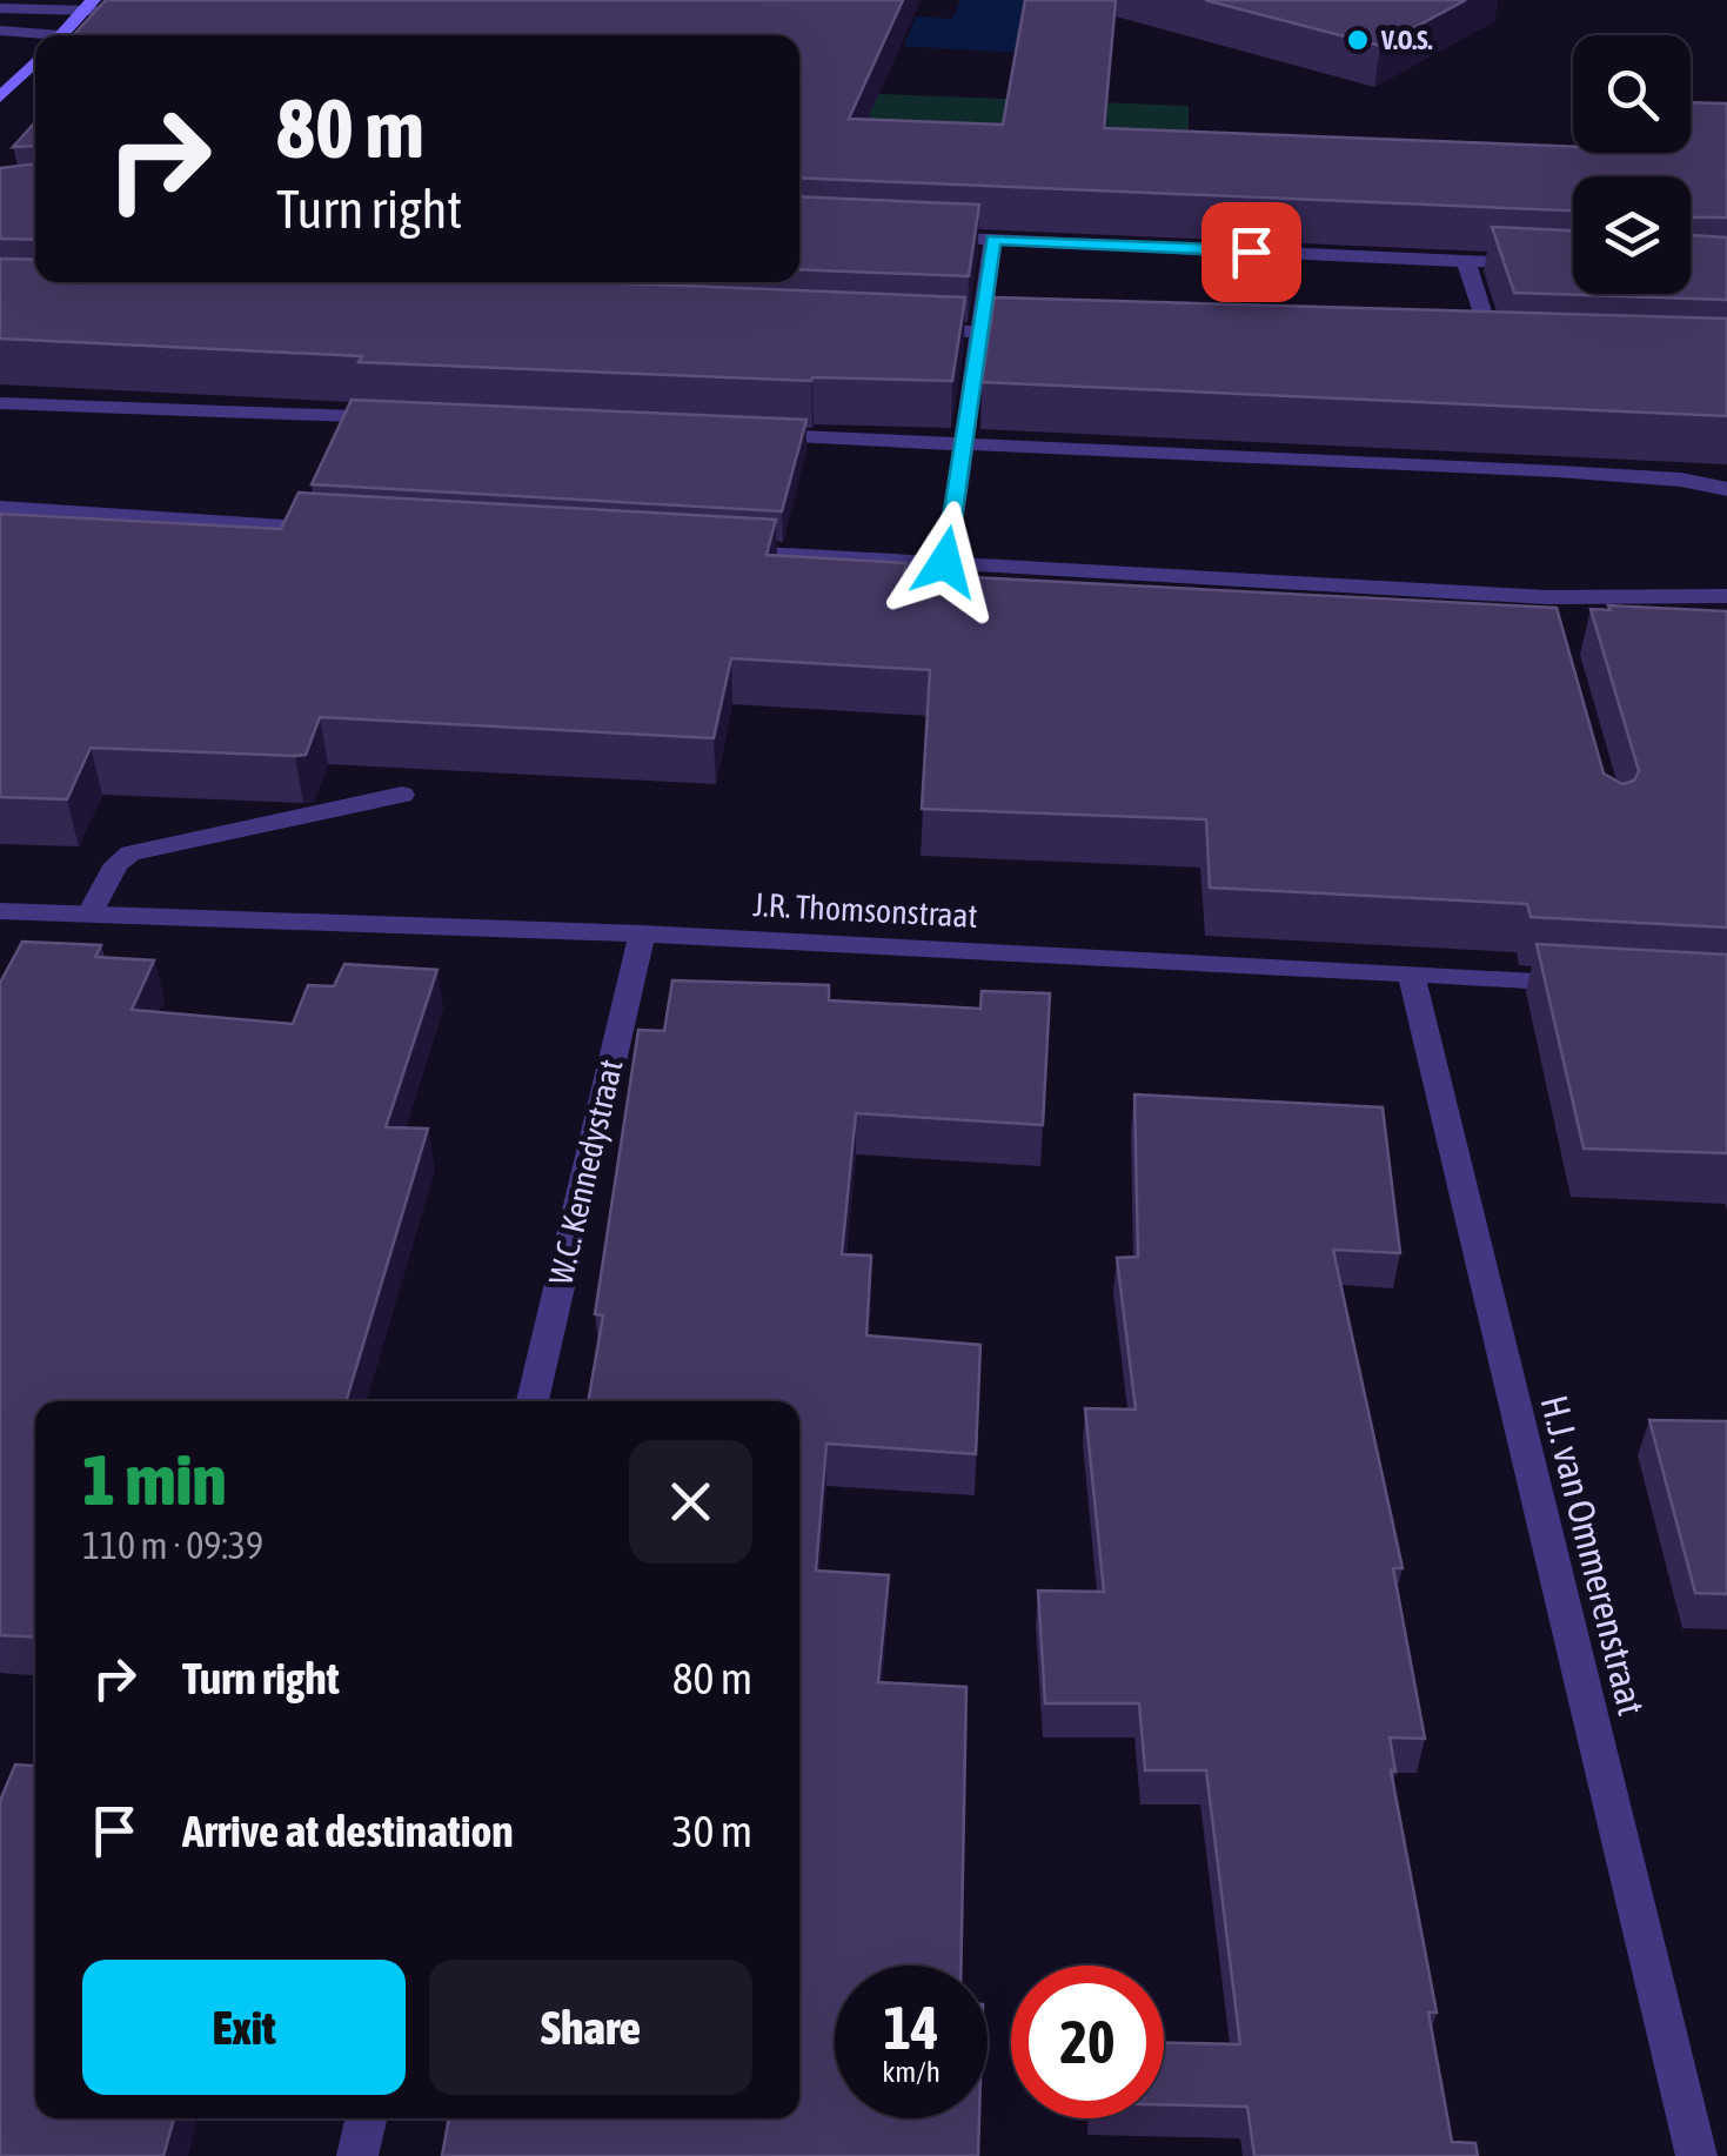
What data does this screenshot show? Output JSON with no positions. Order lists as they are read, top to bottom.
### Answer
{
  "streets": {
    "street": ["J.R. Thomsonstraat", "W.C. Kennedystraat", "H.J. van Ommerenstraat"]
  },
  "crossings": [
    ["J.R. Thomsonstraat", "W.C. Kennedystraat"],
    ["J.R. Thomsonstraat", "H.J. van Ommerenstraat"]
  ],
  "places": ["V.O.S."],
  "page": {
    "turn": ["80 m", "Turn right"],
    "heading": ["1 min", "110 m · 09:39"],
    "list": [
      {
        "name": "Turn right",
        "value": "80 m"
      },
      {
        "name": "Arrive at destination",
        "value": "30 m"
      }
    ],
    "buttons": ["Exit", "Share"],
    "speed": "14 km/h",
    "limit": "20"
  }
}
